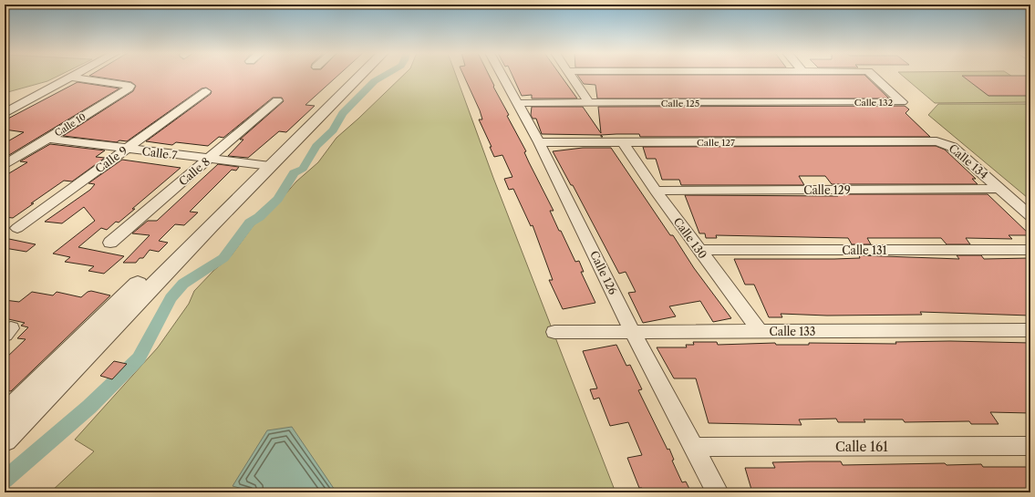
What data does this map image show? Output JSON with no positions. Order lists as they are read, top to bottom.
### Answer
{
  "streets": {
    "street": [
      "Calle 132",
      "Calle 125",
      "Calle 10",
      "Calle 127",
      "Calle 7",
      "Calle 9",
      "Calle 134",
      "Calle 8",
      "Calle 129",
      "Calle 130",
      "Calle 131",
      "Calle 126",
      "Calle 133",
      "Calle 161"
    ]
  },
  "crossings": [
    ["Calle 132", "Calle 125"],
    ["Calle 125", "Calle 126"],
    ["Calle 10", "Calle 7"],
    ["Calle 127", "Calle 134"],
    ["Calle 127", "Calle 130"],
    ["Calle 127", "Calle 126"],
    ["Calle 7", "Calle 9"],
    ["Calle 7", "Calle 8"],
    ["Calle 134", "Calle 129"],
    ["Calle 129", "Calle 130"],
    ["Calle 130", "Calle 131"],
    ["Calle 130", "Calle 133"],
    ["Calle 126", "Calle 133"],
    ["Calle 126", "Calle 161"]
  ]
}
